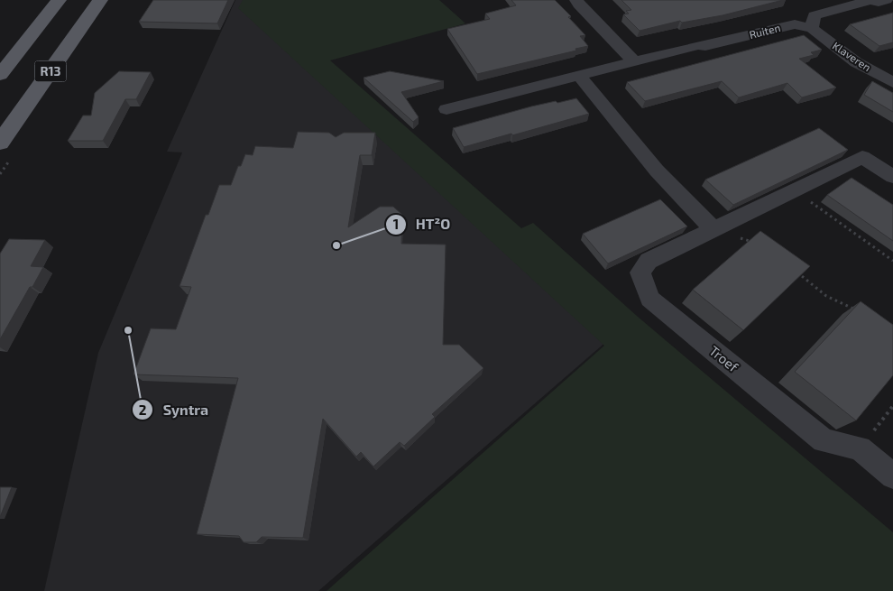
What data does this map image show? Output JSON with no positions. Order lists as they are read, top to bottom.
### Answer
{
  "streets": {
    "main road": ["R13"],
    "street": ["Ruiten", "Klaveren", "Troef"]
  },
  "crossings": [
    ["Ruiten", "Klaveren"]
  ],
  "places": ["HT²O", "Syntra"]
}
